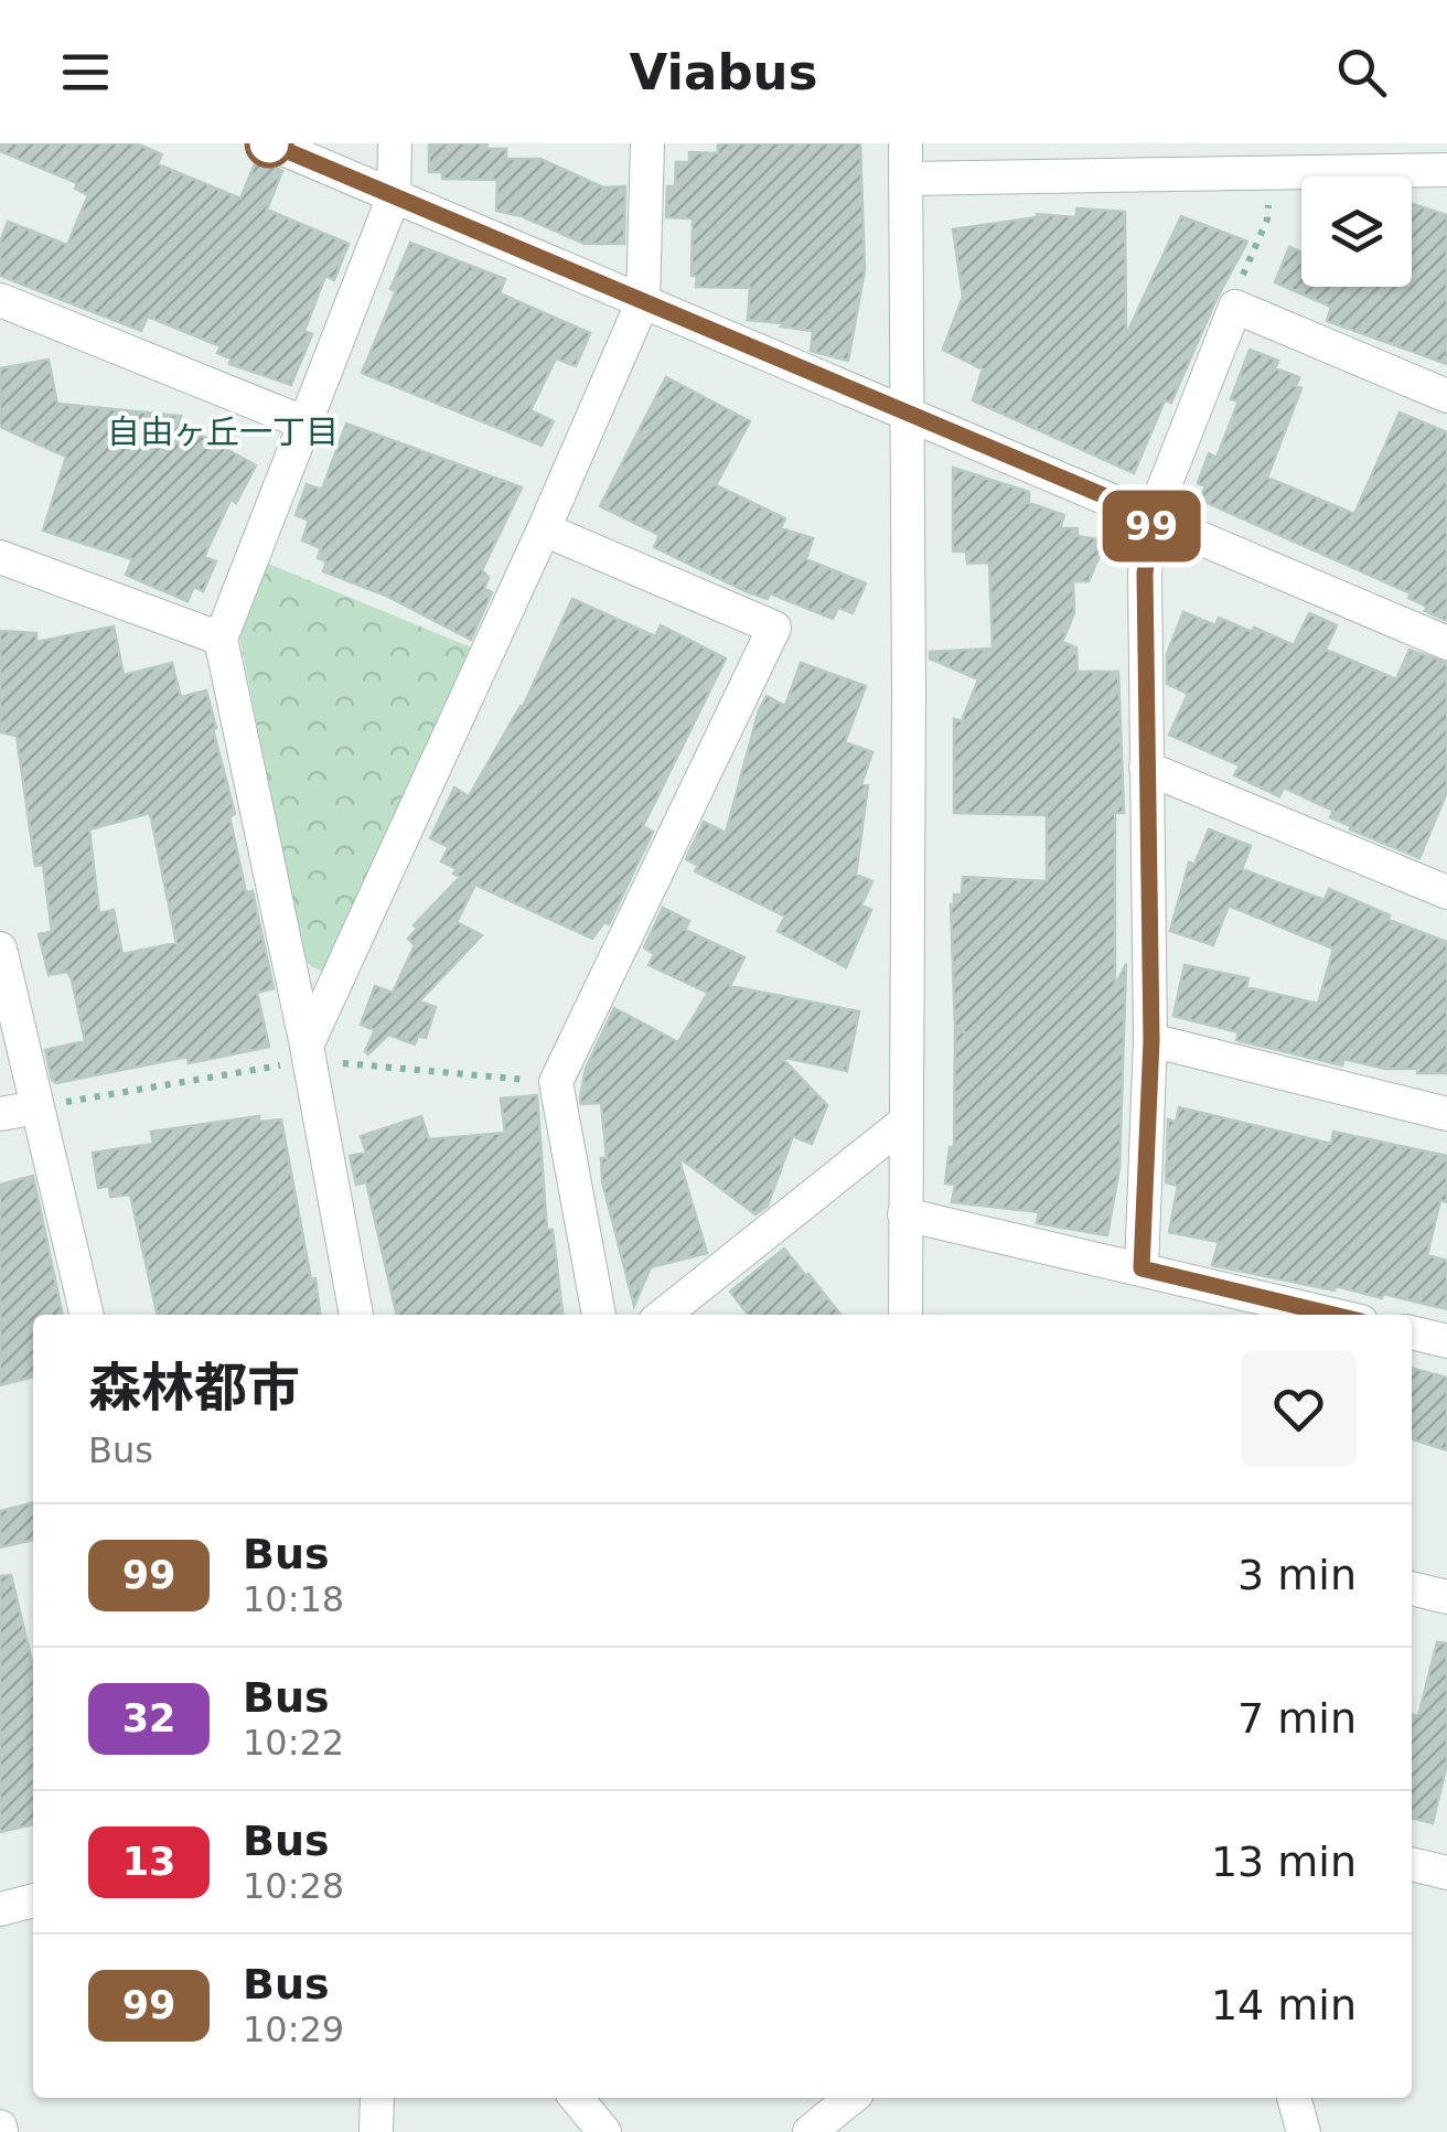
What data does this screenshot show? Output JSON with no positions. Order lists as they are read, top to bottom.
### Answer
{
  "districts": ["自由ヶ丘一丁目"],
  "lines": ["bus line 99"],
  "page": {
    "header": "Viabus",
    "on_map": "99",
    "heading": ["森林都市", "Bus"],
    "list": [
      {
        "mark": "99",
        "name": "Bus",
        "note": "10:18",
        "value": "3 min"
      },
      {
        "mark": "32",
        "name": "Bus",
        "note": "10:22",
        "value": "7 min"
      },
      {
        "mark": "13",
        "name": "Bus",
        "note": "10:28",
        "value": "13 min"
      },
      {
        "mark": "99",
        "name": "Bus",
        "note": "10:29",
        "value": "14 min"
      }
    ]
  }
}
